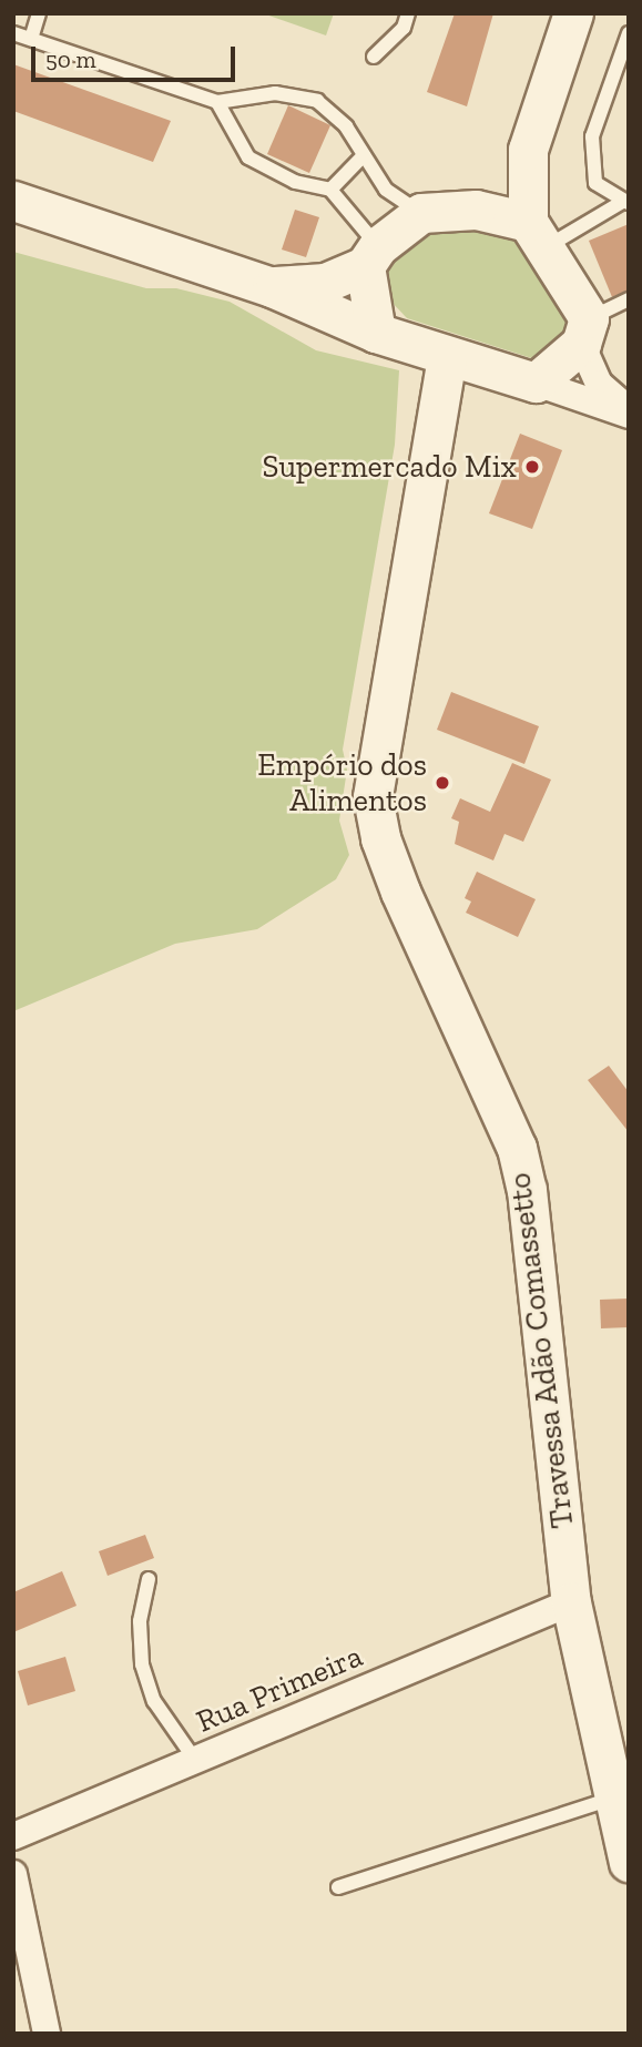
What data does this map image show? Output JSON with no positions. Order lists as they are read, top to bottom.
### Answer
{
  "streets": {
    "street": ["Travessa Adão Comassetto", "Rua Primeira"]
  },
  "crossings": [
    ["Travessa Adão Comassetto", "Rua Primeira"]
  ],
  "places": ["Supermercado Mix", "Empório dos Alimentos"],
  "scale_bar": "50 m"
}
